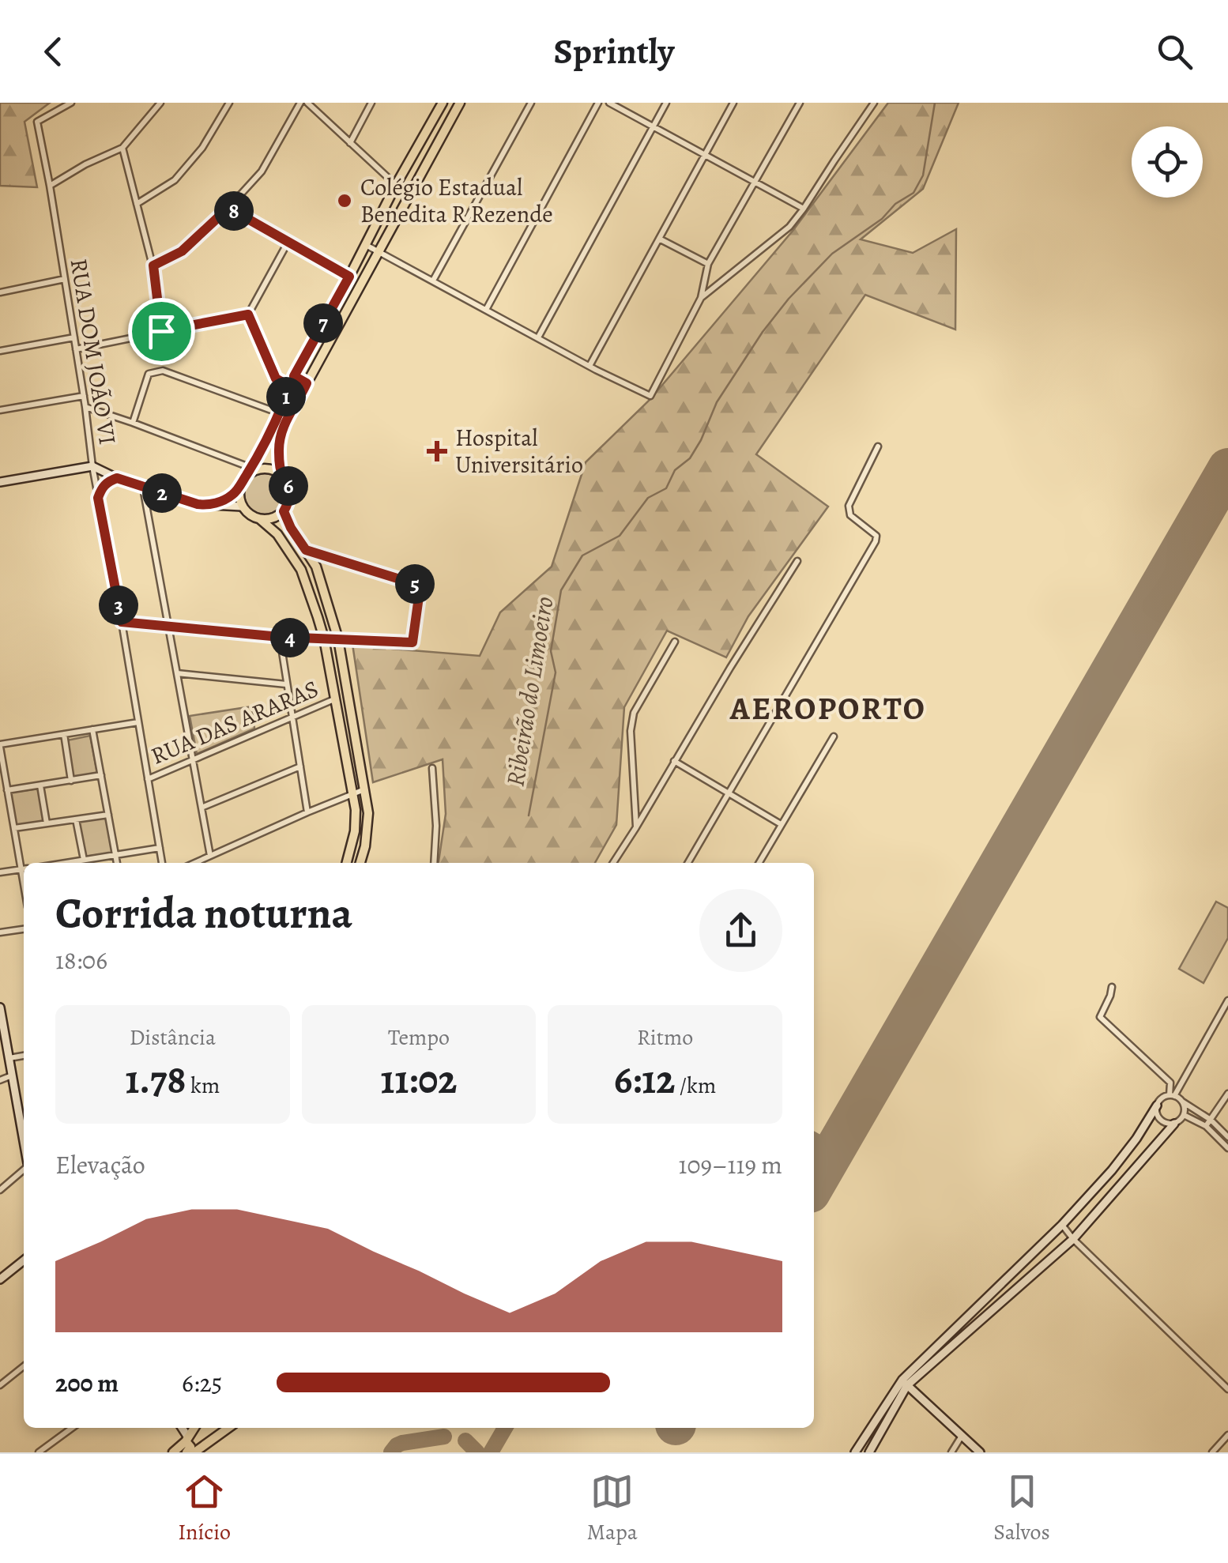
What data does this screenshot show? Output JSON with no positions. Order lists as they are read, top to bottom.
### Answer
{
  "streets": {
    "street": ["RUA DOM JOÃO VI", "RUA DAS ARARAS"]
  },
  "crossings": [
    ["RUA DOM JOÃO VI", "RUA DAS ARARAS"]
  ],
  "districts": ["AEROPORTO"],
  "water": ["Ribeirão do Limoeiro"],
  "places": {
    "other": ["Colégio Estadual Benedita R Rezende"],
    "health": ["Hospital Universitário"]
  },
  "page": {
    "header": "Sprintly",
    "pins": [
      "8",
      "7",
      "1",
      "6",
      "2",
      "5",
      "3",
      "4"
    ],
    "heading": ["Corrida noturna", "18:06"],
    "stats": [
      ["Distância", "1.78 km"],
      ["Tempo", "11:02"],
      ["Ritmo", "6:12 /km"]
    ],
    "chart": ["Elevação", "109–119 m"],
    "list": [
      {
        "name": "200 m",
        "note": "6:25"
      }
    ],
    "tabs": ["Início", "Mapa", "Salvos"]
  }
}
